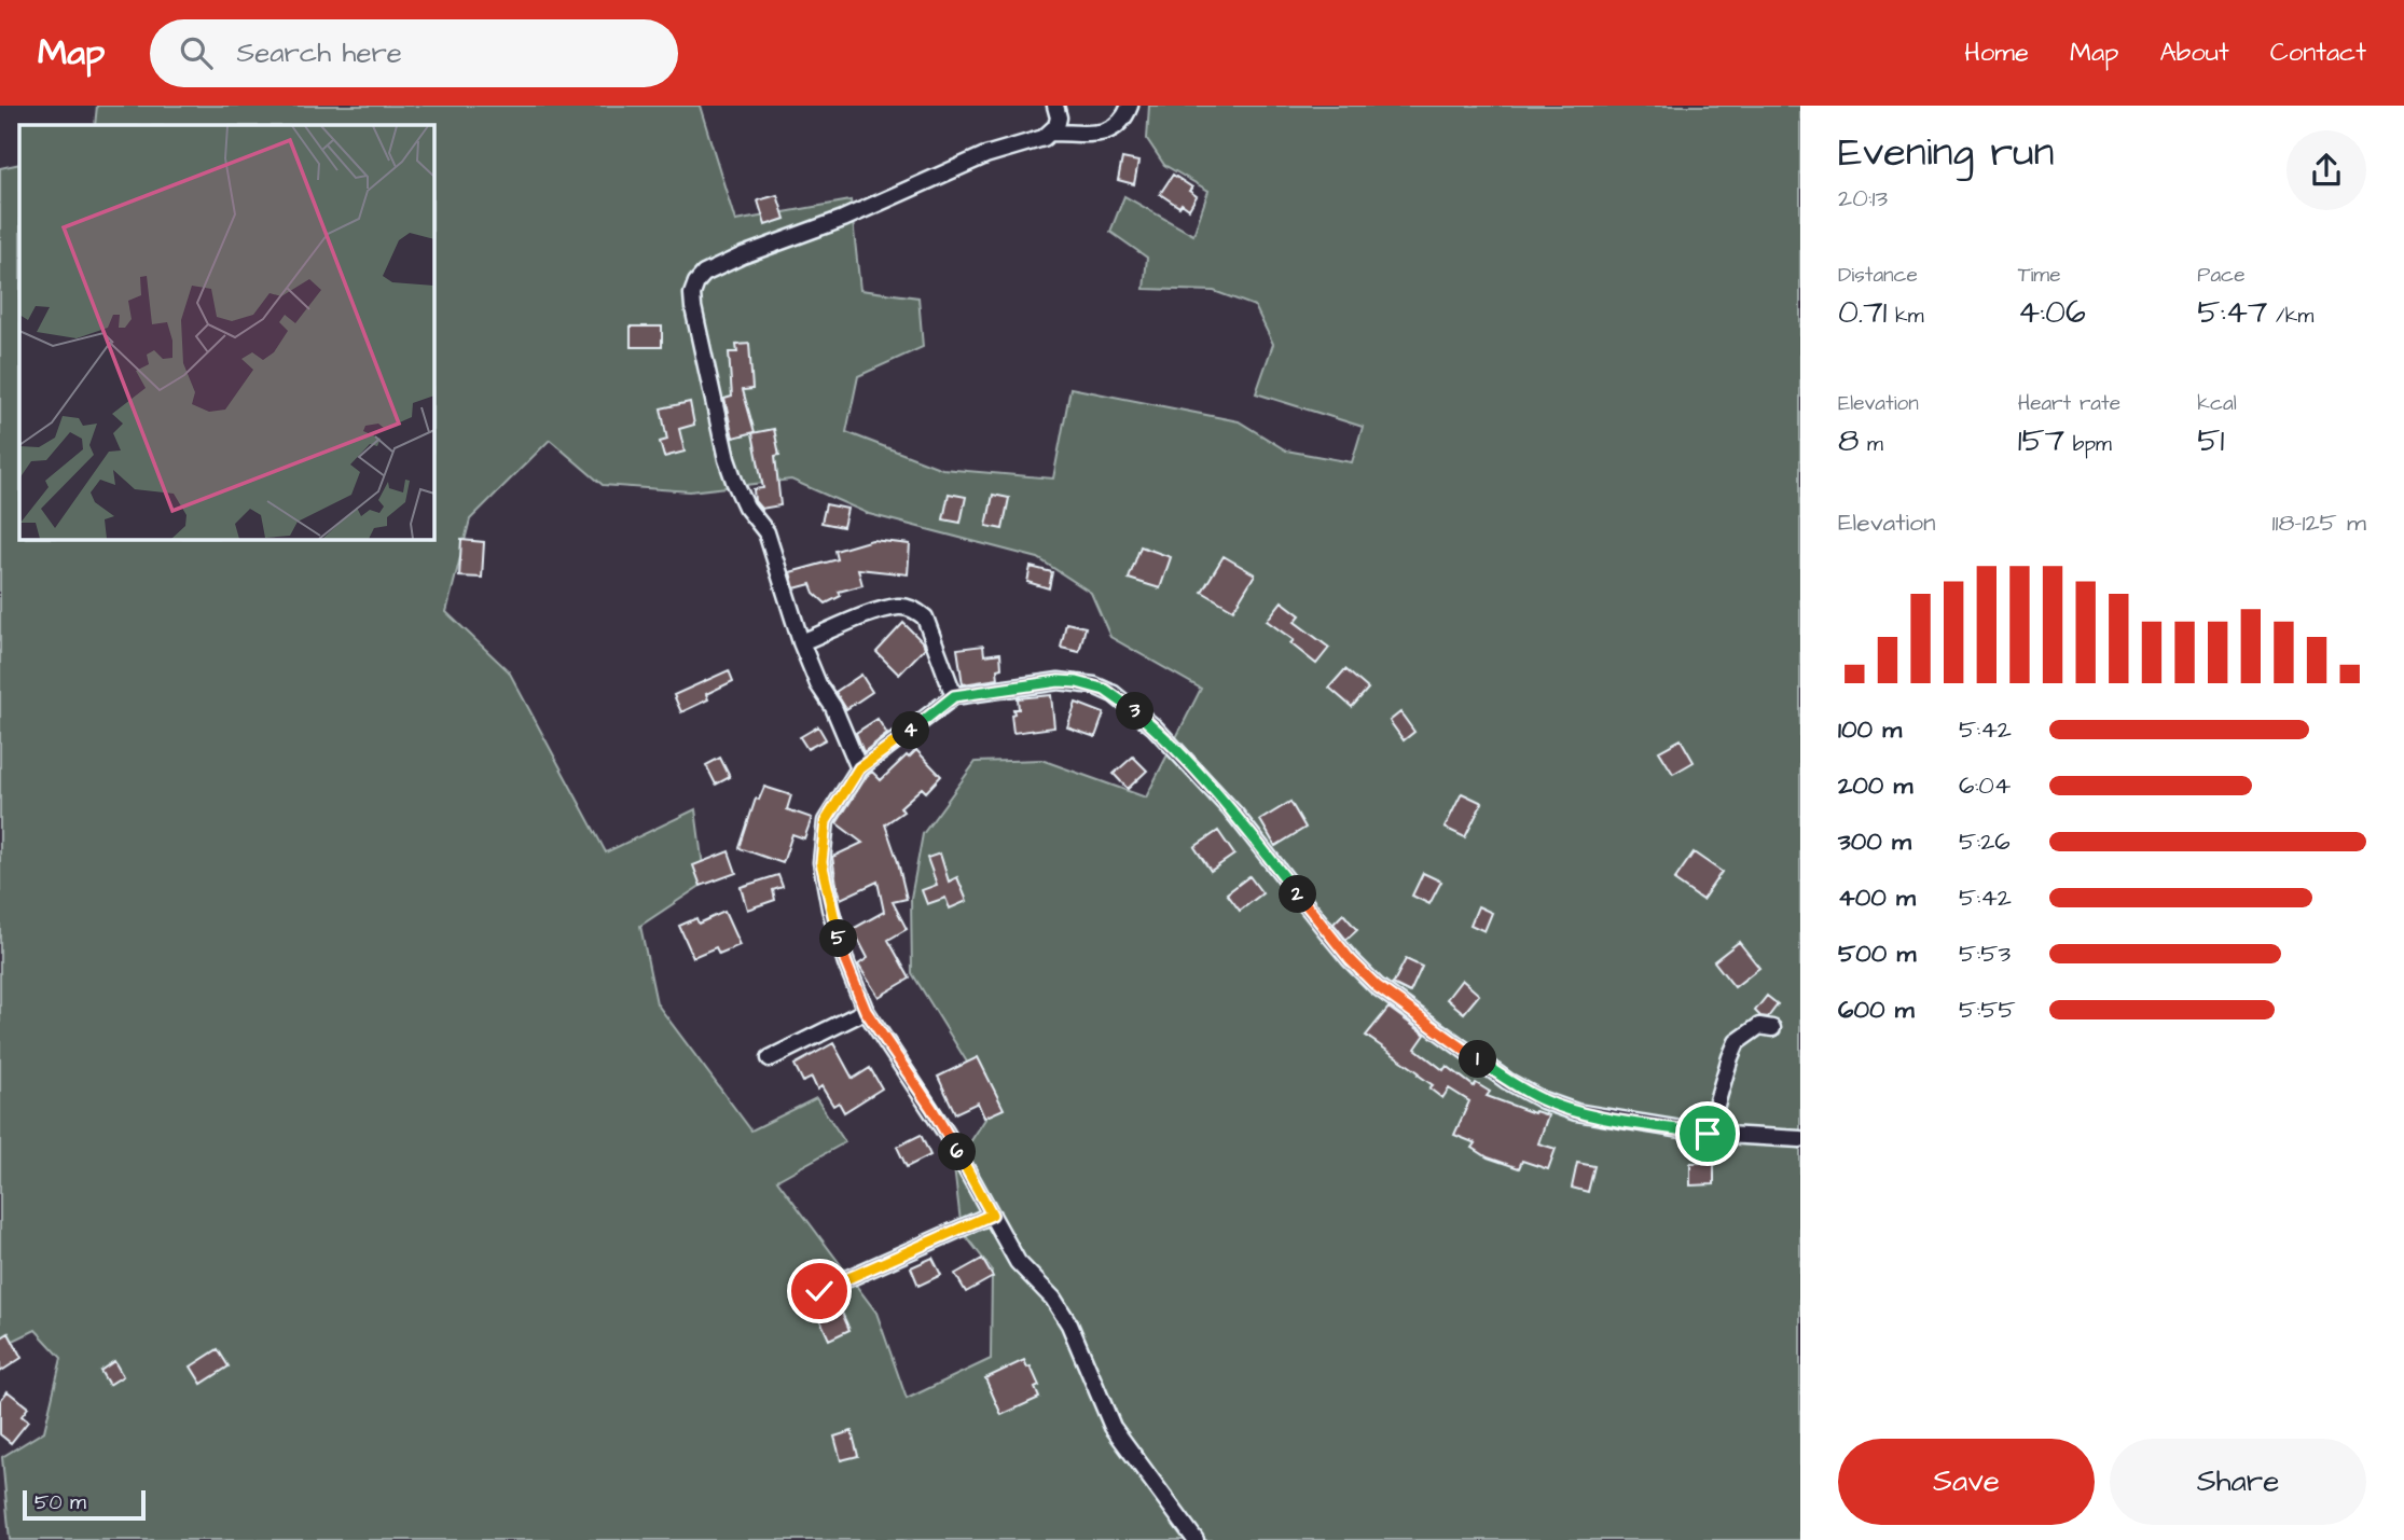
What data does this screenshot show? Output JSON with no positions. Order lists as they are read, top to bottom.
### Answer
{
  "scale_bar": "50 m",
  "page": {
    "header": "Map",
    "search": "Search here",
    "nav": [
      "Home",
      "Map",
      "About",
      "Contact"
    ],
    "heading": ["Evening run", "20:13"],
    "stats": [
      ["Distance", "0.71 km"],
      ["Time", "4:06"],
      ["Pace", "5:47 /km"],
      ["Elevation", "8 m"],
      ["Heart rate", "157 bpm"],
      ["kcal", "51"]
    ],
    "chart": ["Elevation", "118–125 m"],
    "pins": [
      "3",
      "4",
      "2",
      "5",
      "1",
      "6"
    ],
    "list": [
      {
        "name": "100 m",
        "note": "5:42"
      },
      {
        "name": "200 m",
        "note": "6:04"
      },
      {
        "name": "300 m",
        "note": "5:26"
      },
      {
        "name": "400 m",
        "note": "5:42"
      },
      {
        "name": "500 m",
        "note": "5:53"
      },
      {
        "name": "600 m",
        "note": "5:55"
      }
    ],
    "buttons": ["Save", "Share"],
    "scale": "50 m"
  }
}
